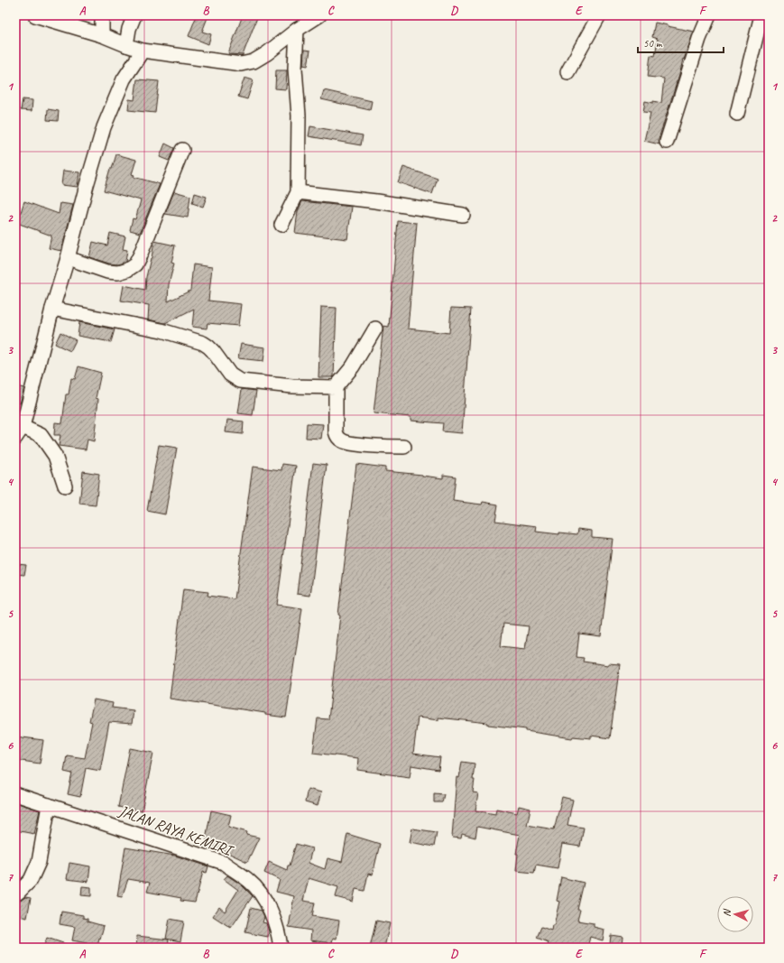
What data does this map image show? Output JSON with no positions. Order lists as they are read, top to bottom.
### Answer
{
  "streets": {
    "street": ["JALAN RAYA KEMIRI"]
  },
  "scale_bar": "50 m",
  "north": "left",
  "grid": {
    "columns": [
      "A",
      "B",
      "C",
      "D",
      "E",
      "F"
    ],
    "rows": [
      "1",
      "2",
      "3",
      "4",
      "5",
      "6",
      "7"
    ]
  }
}
